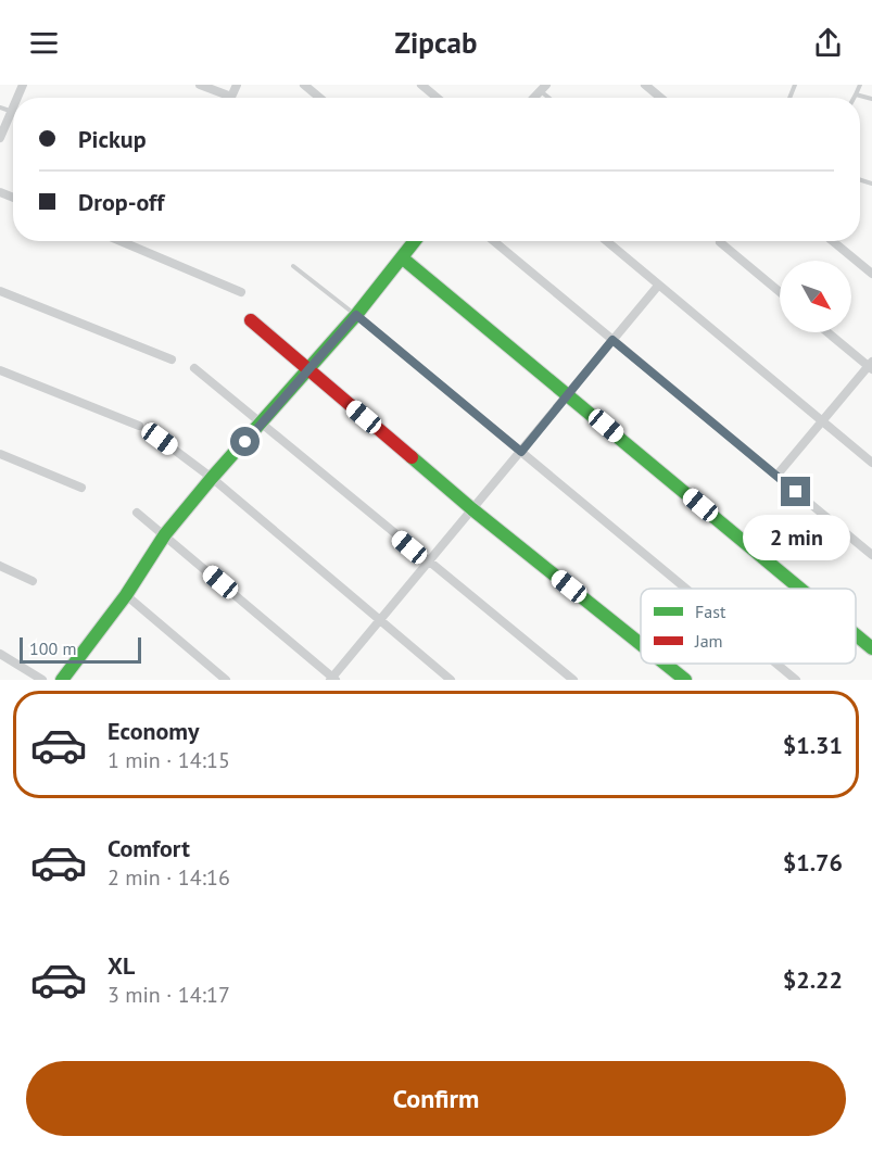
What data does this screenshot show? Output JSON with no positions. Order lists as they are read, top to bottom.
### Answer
{
  "legend": ["Fast", "Jam"],
  "scale_bar": "100 m",
  "north": "bottom right",
  "page": {
    "header": "Zipcab",
    "banner": ["Pickup", "Drop-off"],
    "bubble": "2 min",
    "scale": "100 m",
    "list": [
      {
        "name": "Economy",
        "note": "1 min · 14:15",
        "value": "$1.31"
      },
      {
        "name": "Comfort",
        "note": "2 min · 14:16",
        "value": "$1.76"
      },
      {
        "name": "XL",
        "note": "3 min · 14:17",
        "value": "$2.22"
      }
    ],
    "buttons": "Confirm"
  }
}
